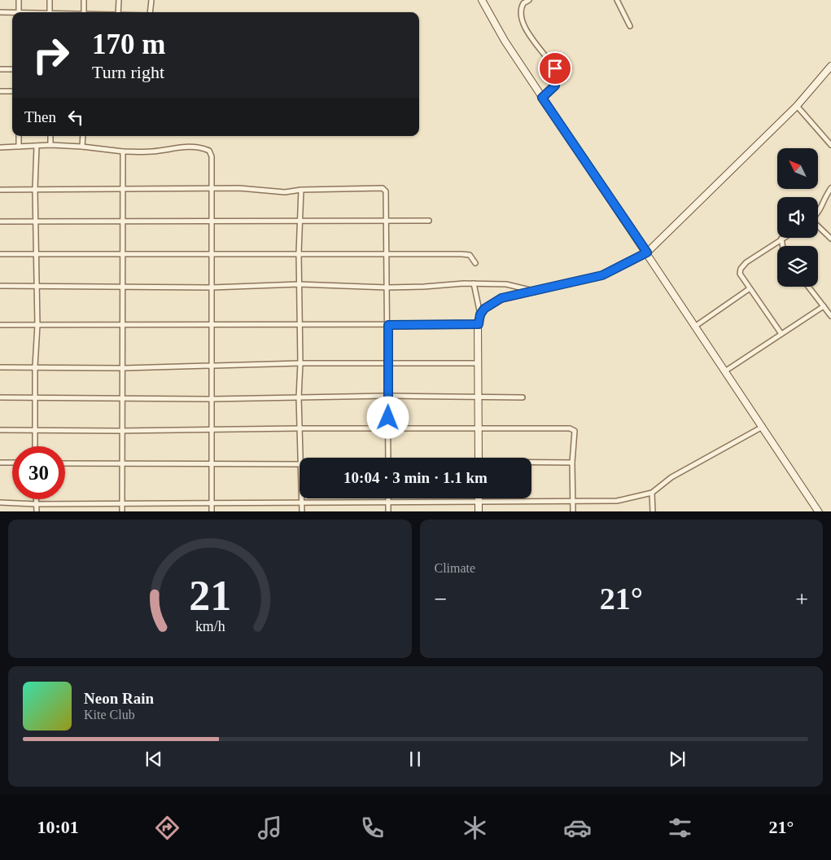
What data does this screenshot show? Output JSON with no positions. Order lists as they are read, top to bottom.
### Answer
{
  "north": "top left",
  "page": {
    "turn": ["170 m", "Turn right"],
    "then": "Then",
    "limit": "30",
    "trip": "10:04 · 3 min · 1.1 km",
    "tile": "Climate",
    "heat": ["−", "21°", "+"],
    "song": ["Neon Rain", "Kite Club"],
    "tabs": ["10:01", "21°"],
    "gauge": ["21", "km/h"]
  }
}
